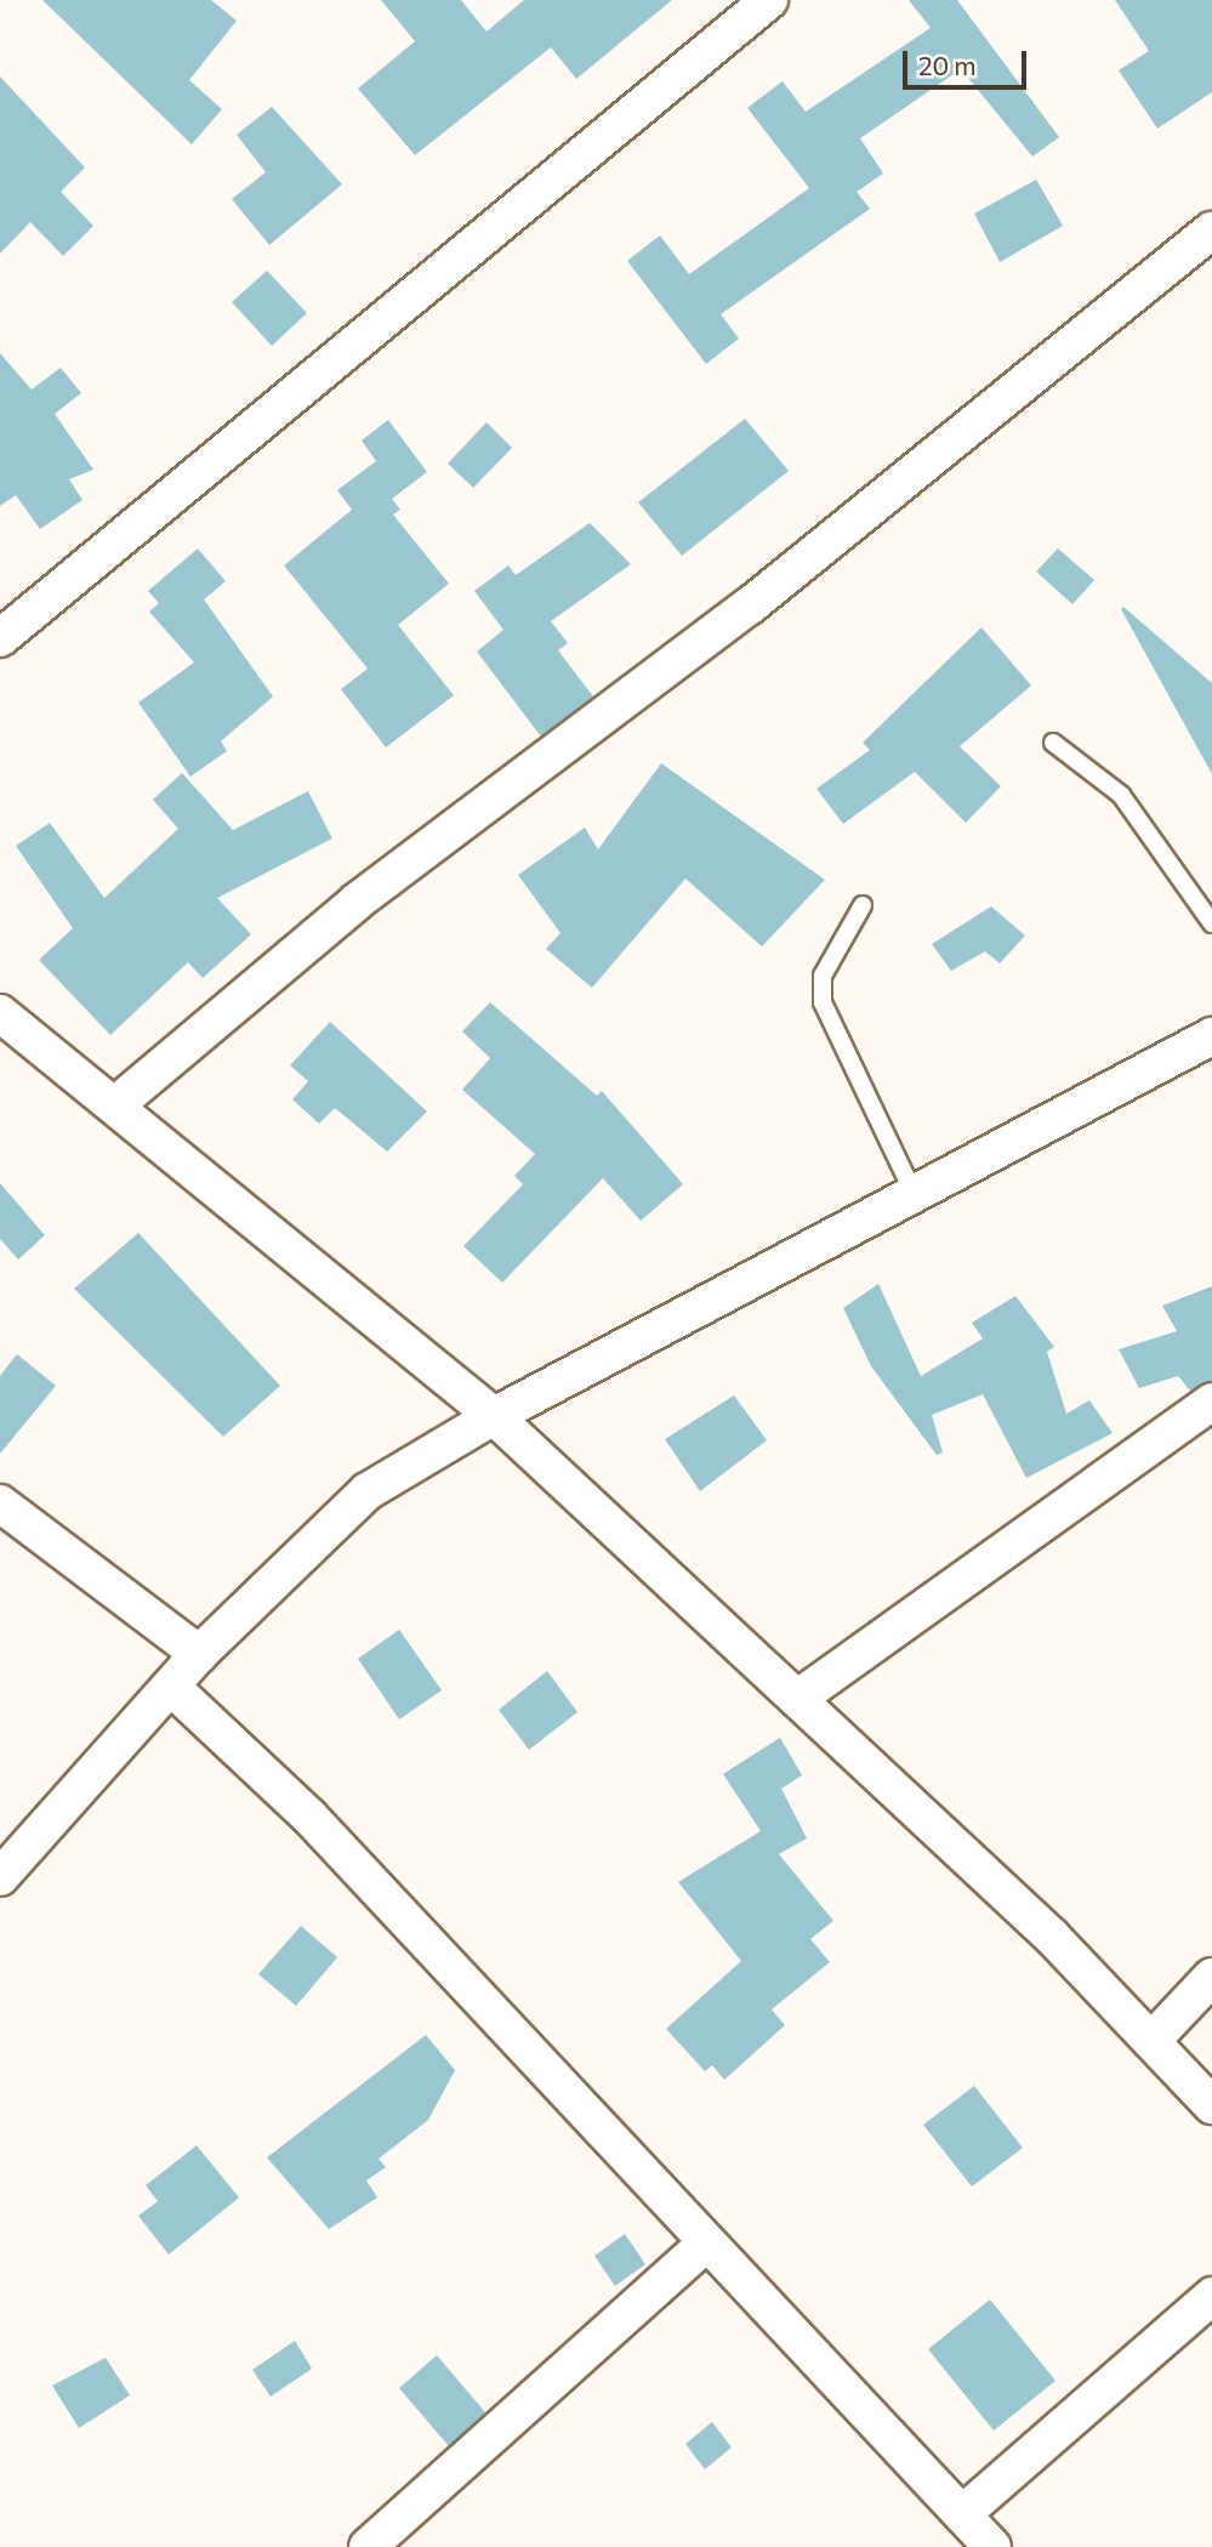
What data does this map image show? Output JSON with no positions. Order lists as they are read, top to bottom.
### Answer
{
  "scale_bar": "20 m"
}
